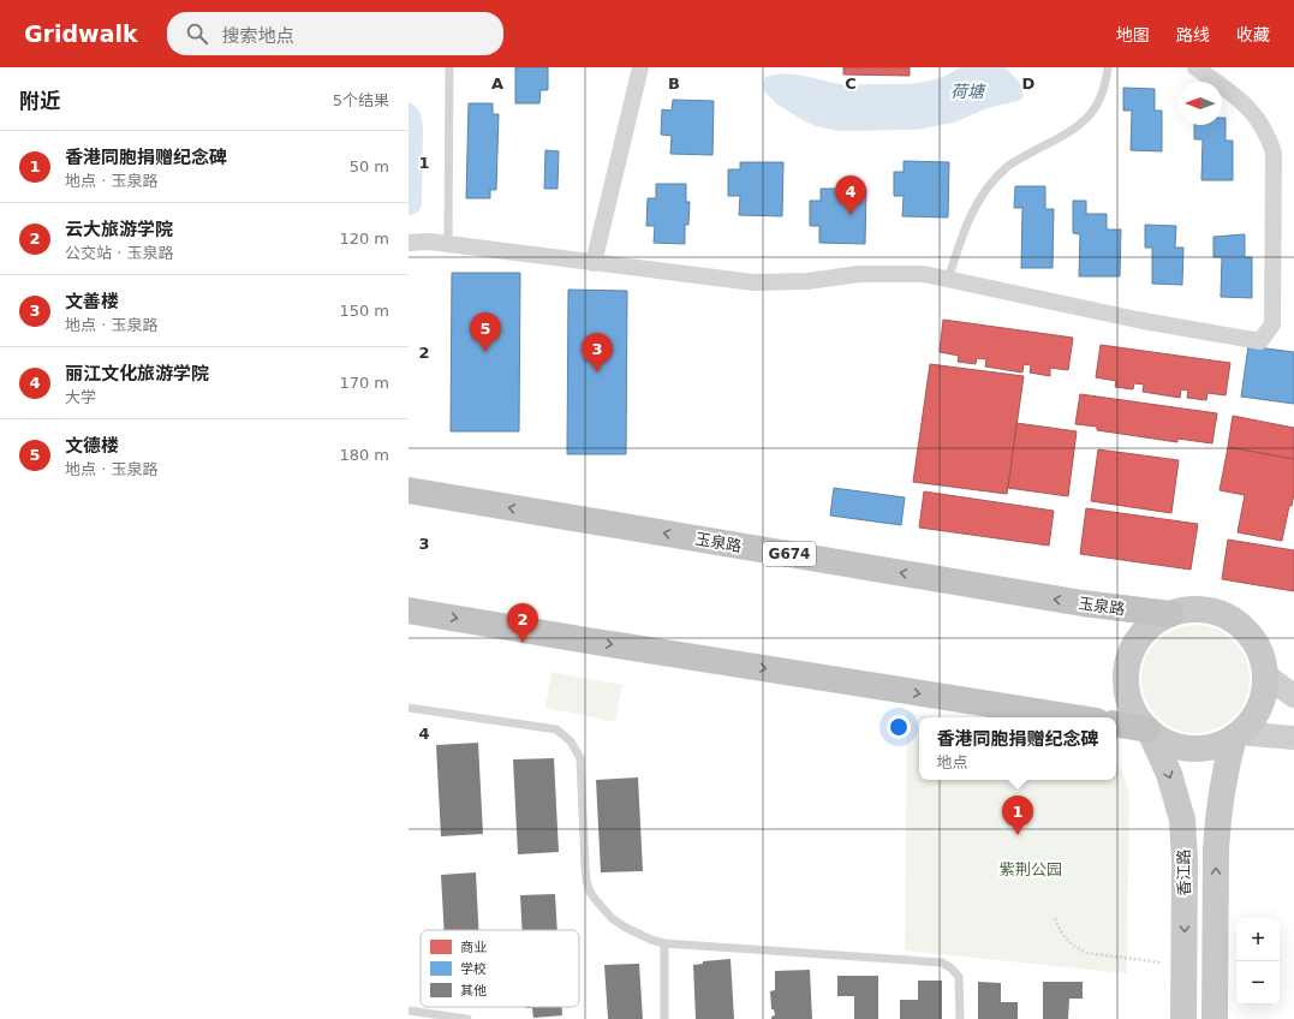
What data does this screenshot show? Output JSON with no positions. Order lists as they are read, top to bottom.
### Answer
{
  "streets": {
    "highway": ["玉泉路", "G674"],
    "main road": ["香江路"]
  },
  "crossings": [
    ["玉泉路", "香江路"]
  ],
  "water": ["荷塘"],
  "parks": ["紫荆公园"],
  "legend": ["商业", "学校", "其他"],
  "north": "left",
  "page": {
    "header": "Gridwalk",
    "search": "搜索地点",
    "nav": ["地图", "路线", "收藏"],
    "heading": ["附近", "5个结果"],
    "list": [
      {
        "mark": "1",
        "name": "香港同胞捐赠纪念碑",
        "note": "地点 · 玉泉路",
        "value": "50 m"
      },
      {
        "mark": "2",
        "name": "云大旅游学院",
        "note": "公交站 · 玉泉路",
        "value": "120 m"
      },
      {
        "mark": "3",
        "name": "文善楼",
        "note": "地点 · 玉泉路",
        "value": "150 m"
      },
      {
        "mark": "4",
        "name": "丽江文化旅游学院",
        "note": "大学",
        "value": "170 m"
      },
      {
        "mark": "5",
        "name": "文德楼",
        "note": "地点 · 玉泉路",
        "value": "180 m"
      }
    ],
    "pins": [
      "4",
      "5",
      "3",
      "2",
      "1"
    ],
    "popup": ["香港同胞捐赠纪念碑", "地点"],
    "map_buttons": ["+", "−"]
  },
  "grid": {
    "columns": [
      "A",
      "B",
      "C",
      "D"
    ],
    "rows": [
      "1",
      "2",
      "3",
      "4"
    ]
  }
}
